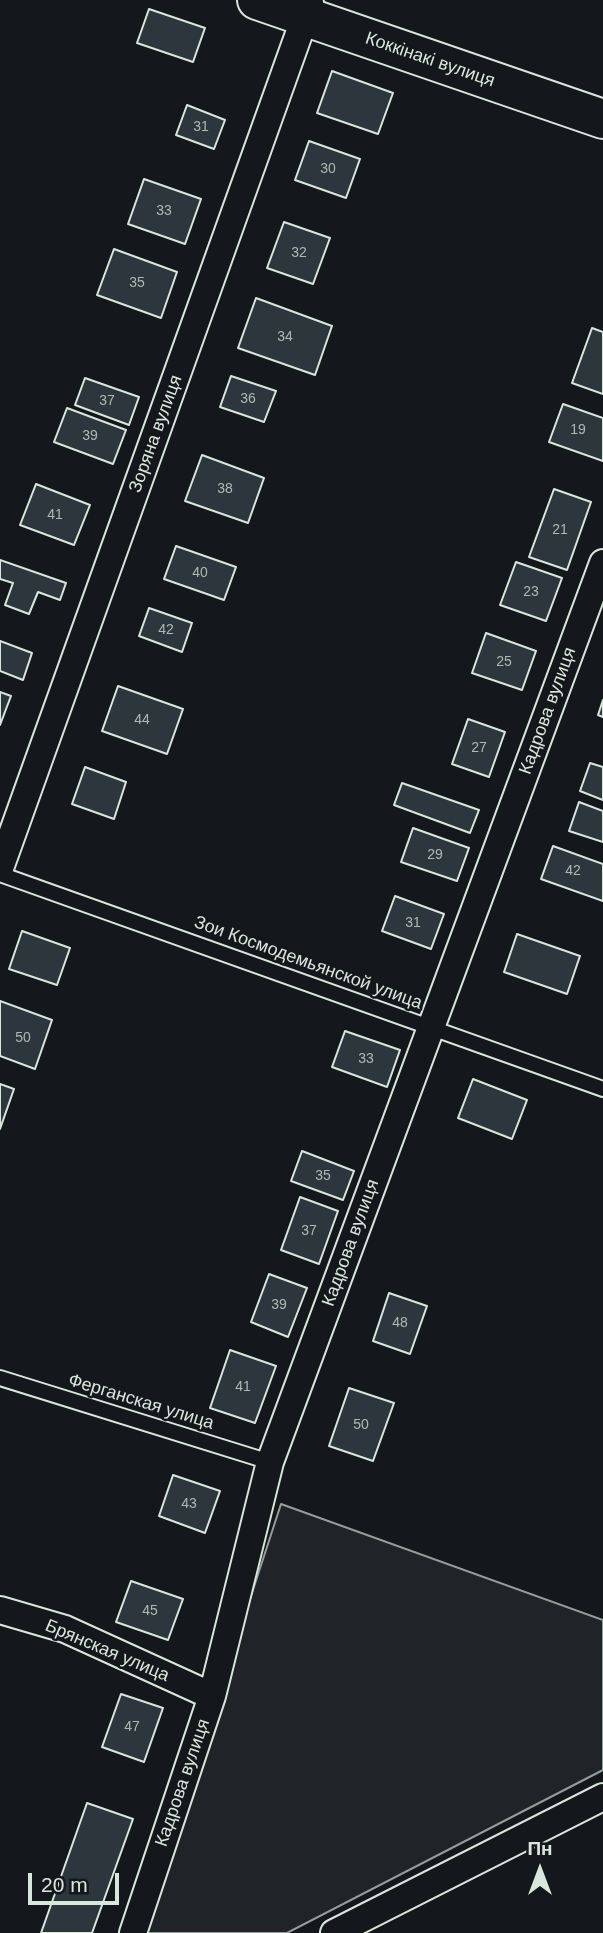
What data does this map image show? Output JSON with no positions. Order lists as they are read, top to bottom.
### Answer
{
  "streets": {
    "street": [
      "Коккінакі вулиця",
      "Зоряна вулиця",
      "Кадрова вулиця",
      "Брянская улица"
    ],
    "lane": ["Зои Космодемьянской улица", "Ферганская улица"]
  },
  "crossings": [
    ["Коккінакі вулиця", "Зоряна вулиця"],
    ["Кадрова вулиця", "Зои Космодемьянской улица"],
    ["Кадрова вулиця", "Ферганская улица"],
    ["Кадрова вулиця", "Брянская улица"]
  ],
  "house_numbers": [
    "31",
    "30",
    "33",
    "32",
    "35",
    "34",
    "36",
    "37",
    "19",
    "39",
    "38",
    "41",
    "21",
    "40",
    "23",
    "42",
    "25",
    "44",
    "27",
    "29",
    "42",
    "31",
    "50",
    "33",
    "35",
    "37",
    "39",
    "48",
    "41",
    "50",
    "43",
    "45",
    "47"
  ],
  "scale_bar": "20 m",
  "north": "top"
}
